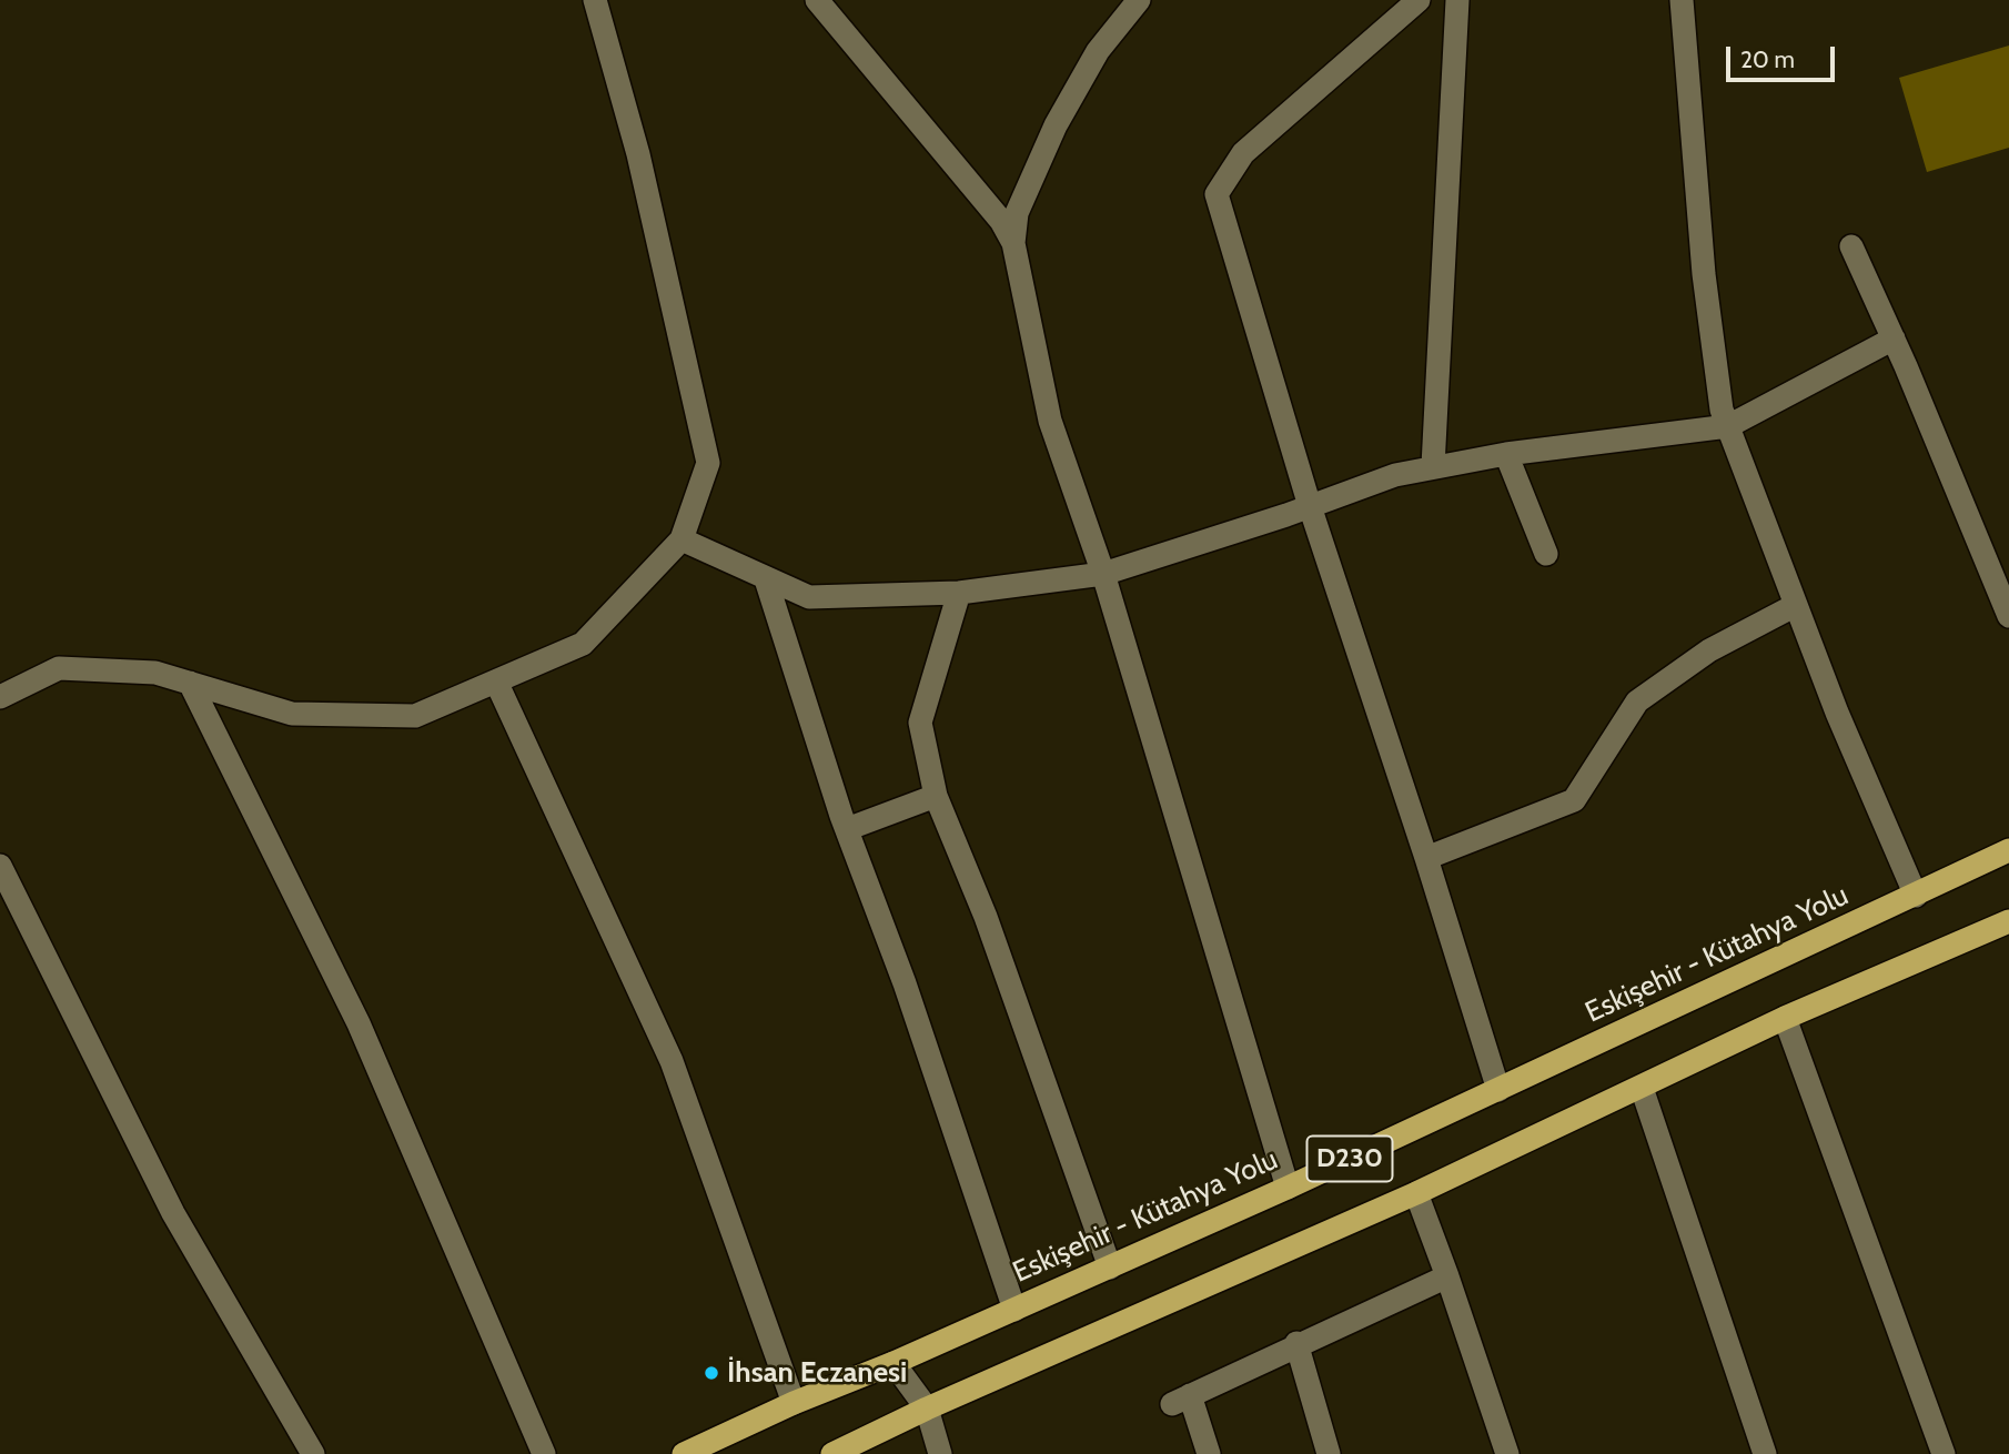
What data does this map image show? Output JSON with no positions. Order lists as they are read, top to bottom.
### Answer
{
  "streets": {
    "highway": ["Eskişehir - Kütahya Yolu", "D230"]
  },
  "places": ["İhsan Eczanesi"],
  "scale_bar": "20 m"
}
